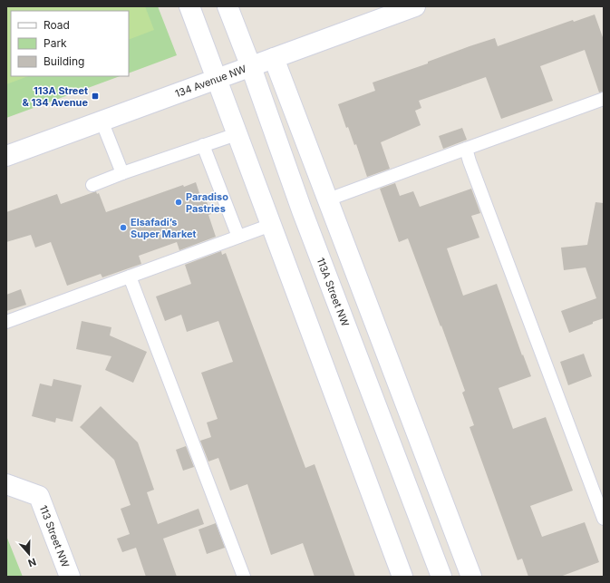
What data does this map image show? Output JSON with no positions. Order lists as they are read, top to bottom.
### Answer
{
  "streets": {
    "main road": ["134 Avenue NW", "113A Street NW", "113 Street NW"]
  },
  "crossings": [
    ["134 Avenue NW", "113A Street NW"]
  ],
  "places": {
    "transit": ["113A Street & 134 Avenue"],
    "other": ["Paradiso Pastries", "Elsafadi’s Super Market"]
  },
  "legend": ["Road", "Park", "Building"],
  "north": "bottom"
}
